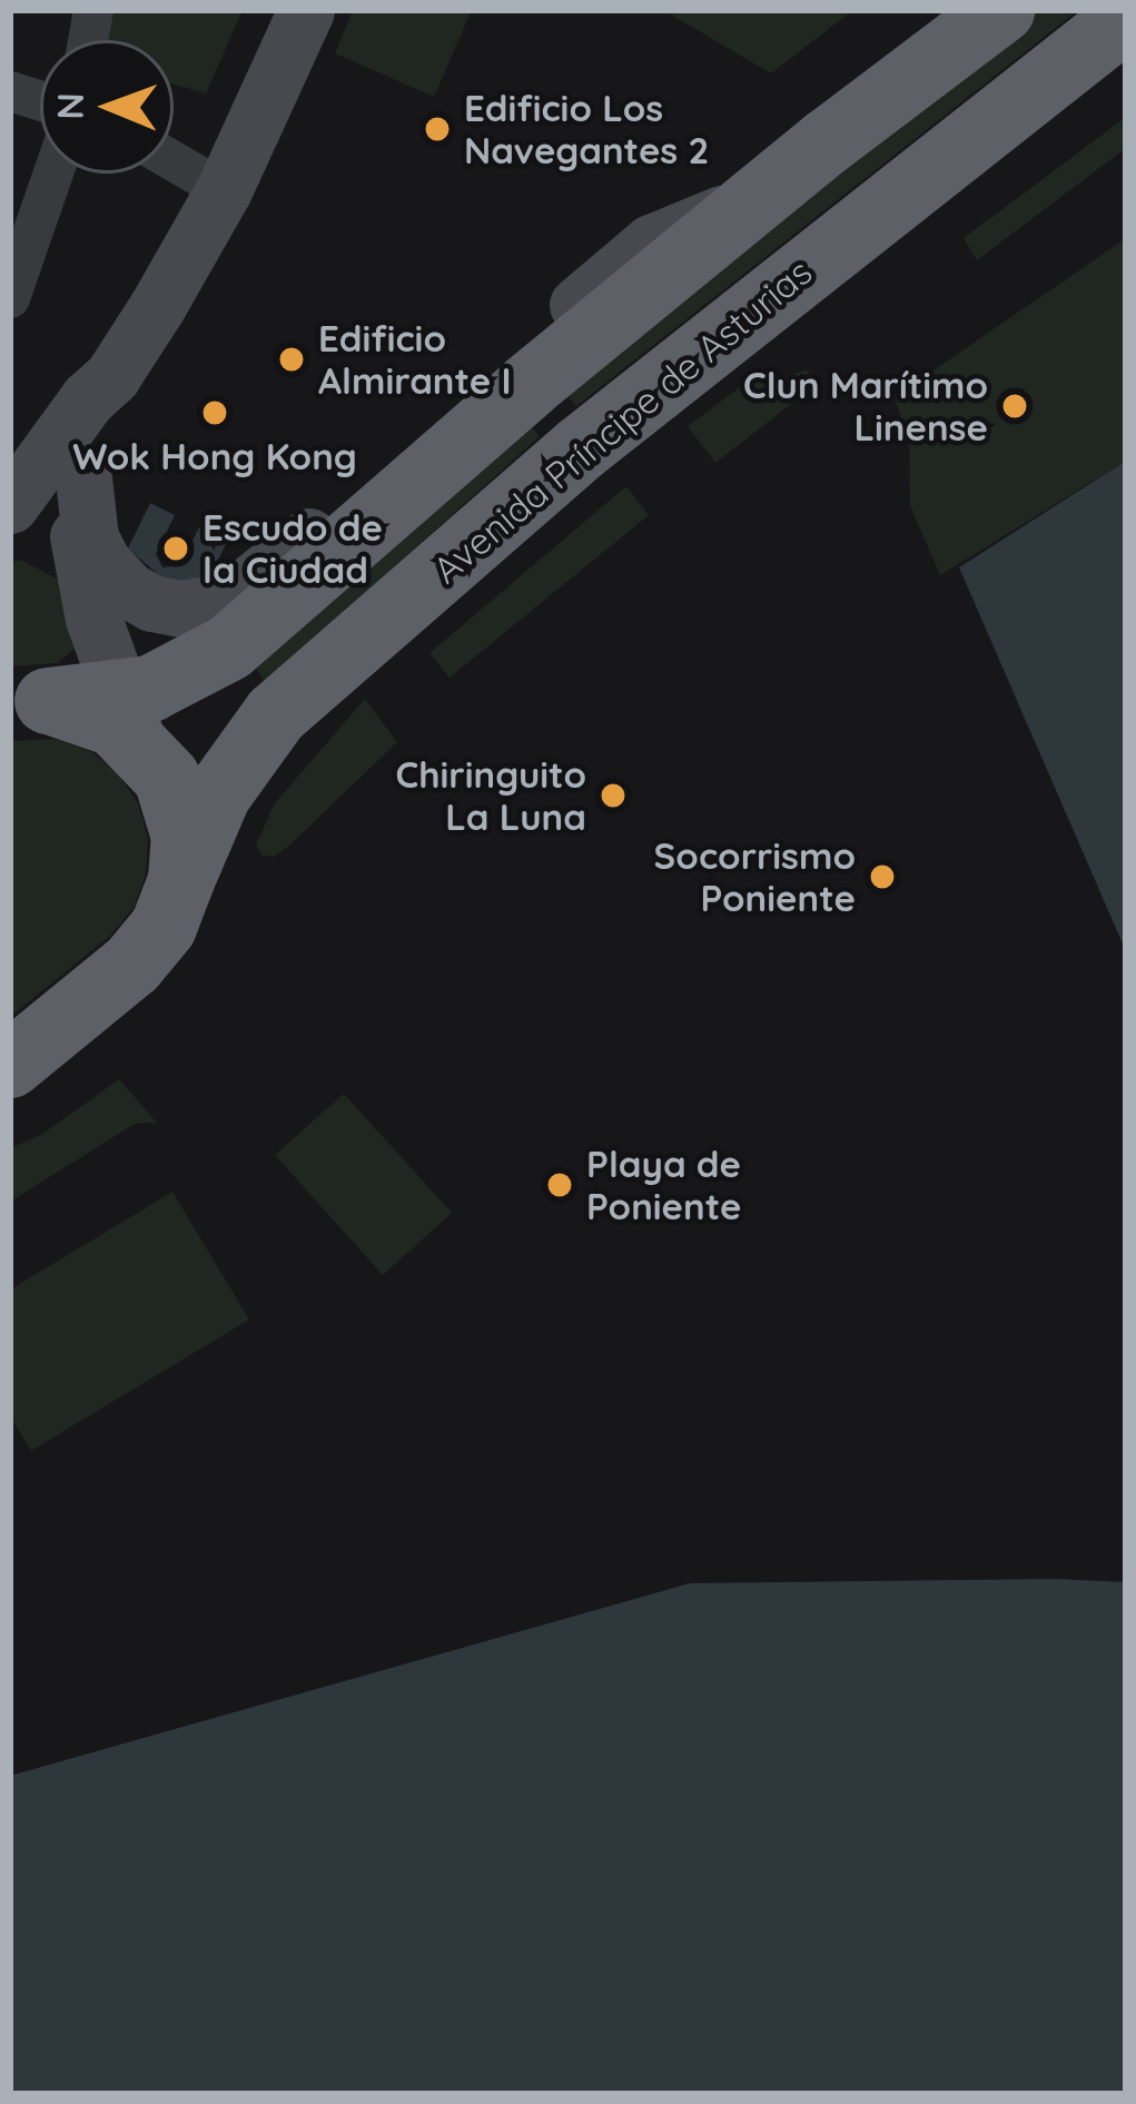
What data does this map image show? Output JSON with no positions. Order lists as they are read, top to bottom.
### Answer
{
  "streets": {
    "highway": ["Avenida Príncipe de Asturias"]
  },
  "places": [
    "Edificio Los Navegantes 2",
    "Edificio Almirante I",
    "Clun Marítimo Linense",
    "Wok Hong Kong",
    "Escudo de la Ciudad",
    "Chiringuito La Luna",
    "Socorrismo Poniente",
    "Playa de Poniente"
  ],
  "north": "left"
}
